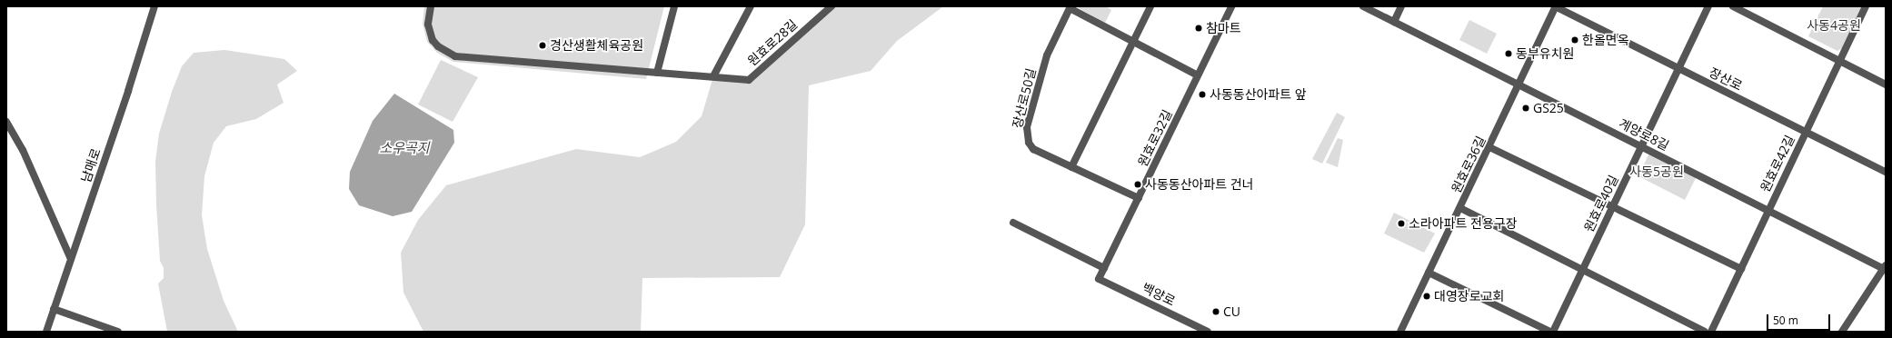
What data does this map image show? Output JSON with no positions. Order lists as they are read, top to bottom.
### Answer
{
  "streets": {
    "street": [
      "원효로28길",
      "장산로",
      "장산로50길",
      "계양로8길",
      "원효로32길",
      "원효로42길",
      "원효로36길",
      "남매로",
      "원효로40길",
      "백양로"
    ]
  },
  "crossings": [
    ["장산로", "원효로42길"],
    ["장산로", "원효로36길"],
    ["장산로", "원효로40길"],
    ["장산로50길", "원효로32길"],
    ["계양로8길", "원효로42길"],
    ["계양로8길", "원효로36길"],
    ["계양로8길", "원효로40길"],
    ["원효로32길", "백양로"]
  ],
  "water": ["소우곡지"],
  "parks": ["사동4공원", "사동5공원"],
  "places": [
    "참마트",
    "한올면옥",
    "경산생활체육공원",
    "동부유치원",
    "사동동산아파트 앞",
    "GS25",
    "사동동산아파트 건너",
    "소라아파트 전용구장",
    "대영장로교회",
    "CU"
  ],
  "scale_bar": "50 m"
}
